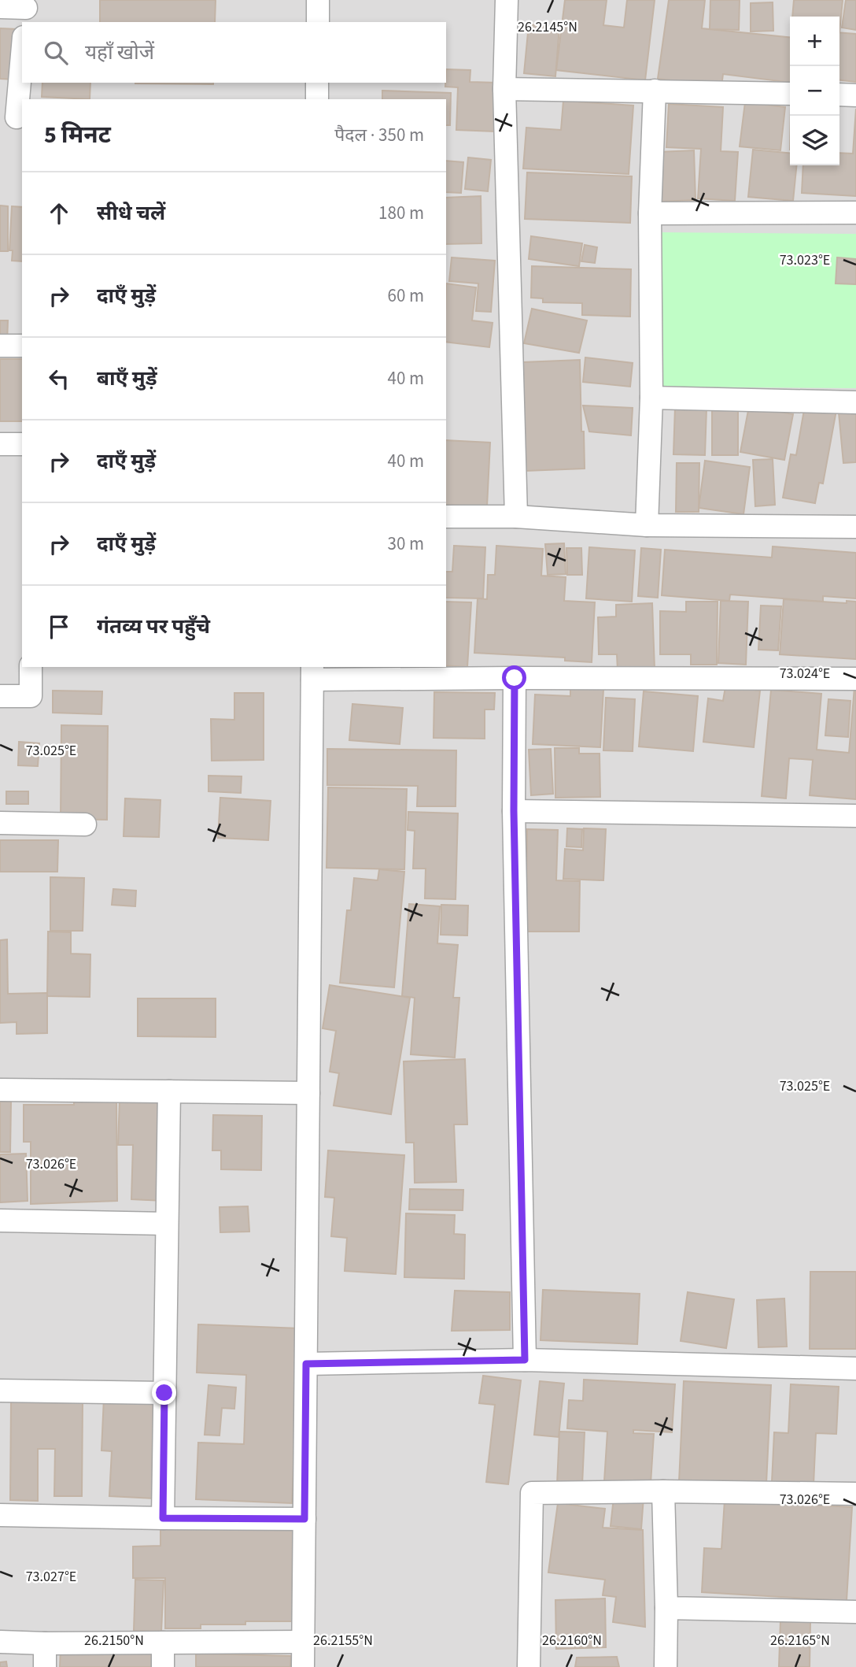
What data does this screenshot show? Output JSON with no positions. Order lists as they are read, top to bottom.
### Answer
{
  "page": {
    "map_buttons": ["+", "−"],
    "search": "यहाँ खोजें",
    "heading": ["5 मिनट", "पैदल · 350 m"],
    "list": [
      ["सीधे चलें", "180 m"],
      ["दाएँ मुड़ें", "60 m"],
      ["बाएँ मुड़ें", "40 m"],
      ["दाएँ मुड़ें", "40 m"],
      ["दाएँ मुड़ें", "30 m"],
      "गंतव्य पर पहुँचे"
    ]
  },
  "coordinates": [
    "26.2145°N",
    "73.023°E",
    "73.024°E",
    "73.025°E",
    "73.026°E",
    "73.027°E",
    "26.2150°N",
    "26.2155°N",
    "26.2160°N",
    "26.2165°N"
  ]
}
